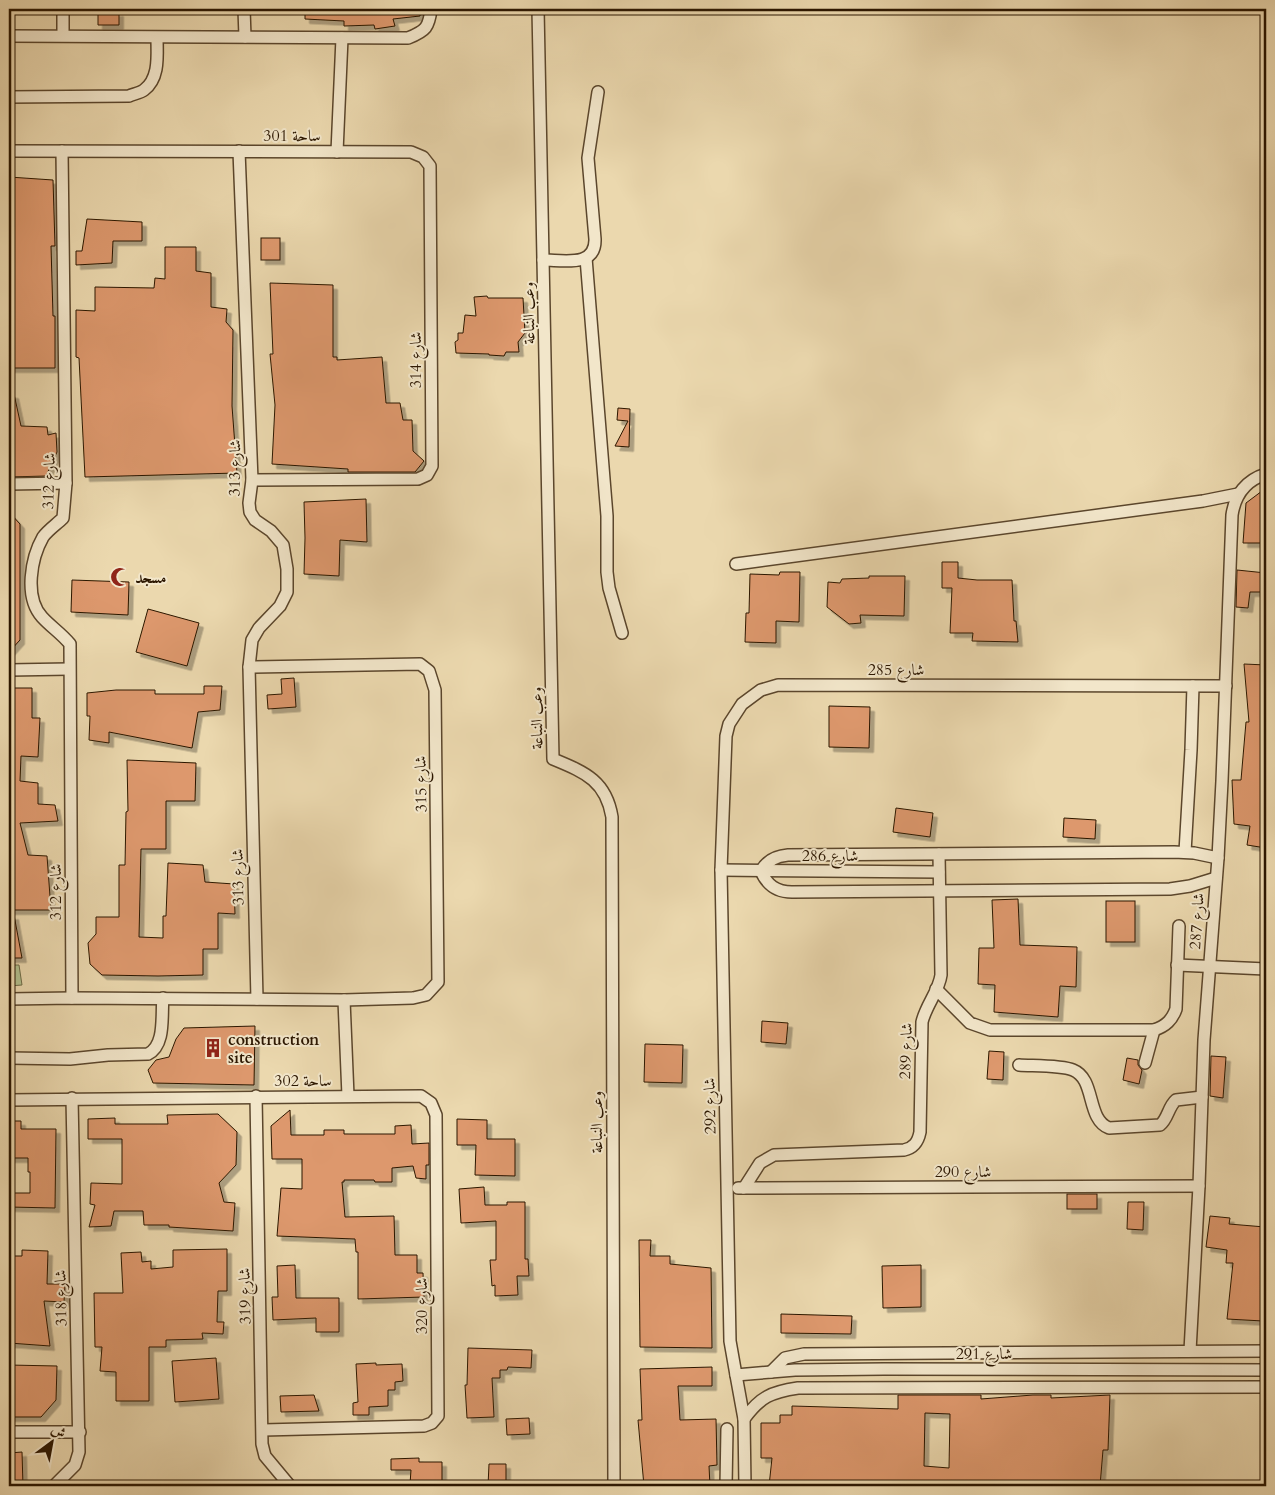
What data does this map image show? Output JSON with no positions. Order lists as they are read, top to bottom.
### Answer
{
  "streets": {
    "street": [
      "ساحة 301",
      "وعب النباعة",
      "شارع 314",
      "شارع 313",
      "شارع 312",
      "شارع 285",
      "شارع 315",
      "شارع 286",
      "شارع 287",
      "شارع 289",
      "ساحة 302",
      "شارع 292",
      "شارع 290",
      "شارع 319",
      "شارع 318",
      "شارع 320",
      "شارع 291"
    ]
  },
  "crossings": [
    ["ساحة 301", "شارع 314"],
    ["ساحة 301", "شارع 313"],
    ["ساحة 301", "شارع 312"],
    ["شارع 314", "شارع 313"],
    ["شارع 313", "شارع 315"],
    ["شارع 285", "شارع 286"],
    ["شارع 285", "شارع 287"],
    ["شارع 285", "شارع 292"],
    ["شارع 315", "ساحة 302"],
    ["شارع 286", "شارع 289"],
    ["شارع 286", "شارع 292"],
    ["شارع 287", "شارع 290"],
    ["شارع 289", "شارع 290"],
    ["ساحة 302", "شارع 319"],
    ["ساحة 302", "شارع 318"],
    ["ساحة 302", "شارع 320"],
    ["شارع 292", "شارع 290"],
    ["شارع 292", "شارع 291"],
    ["شارع 319", "شارع 320"]
  ],
  "places": {
    "mosque": ["مسجد"],
    "building": ["construction site"]
  },
  "north": "top right"
}
